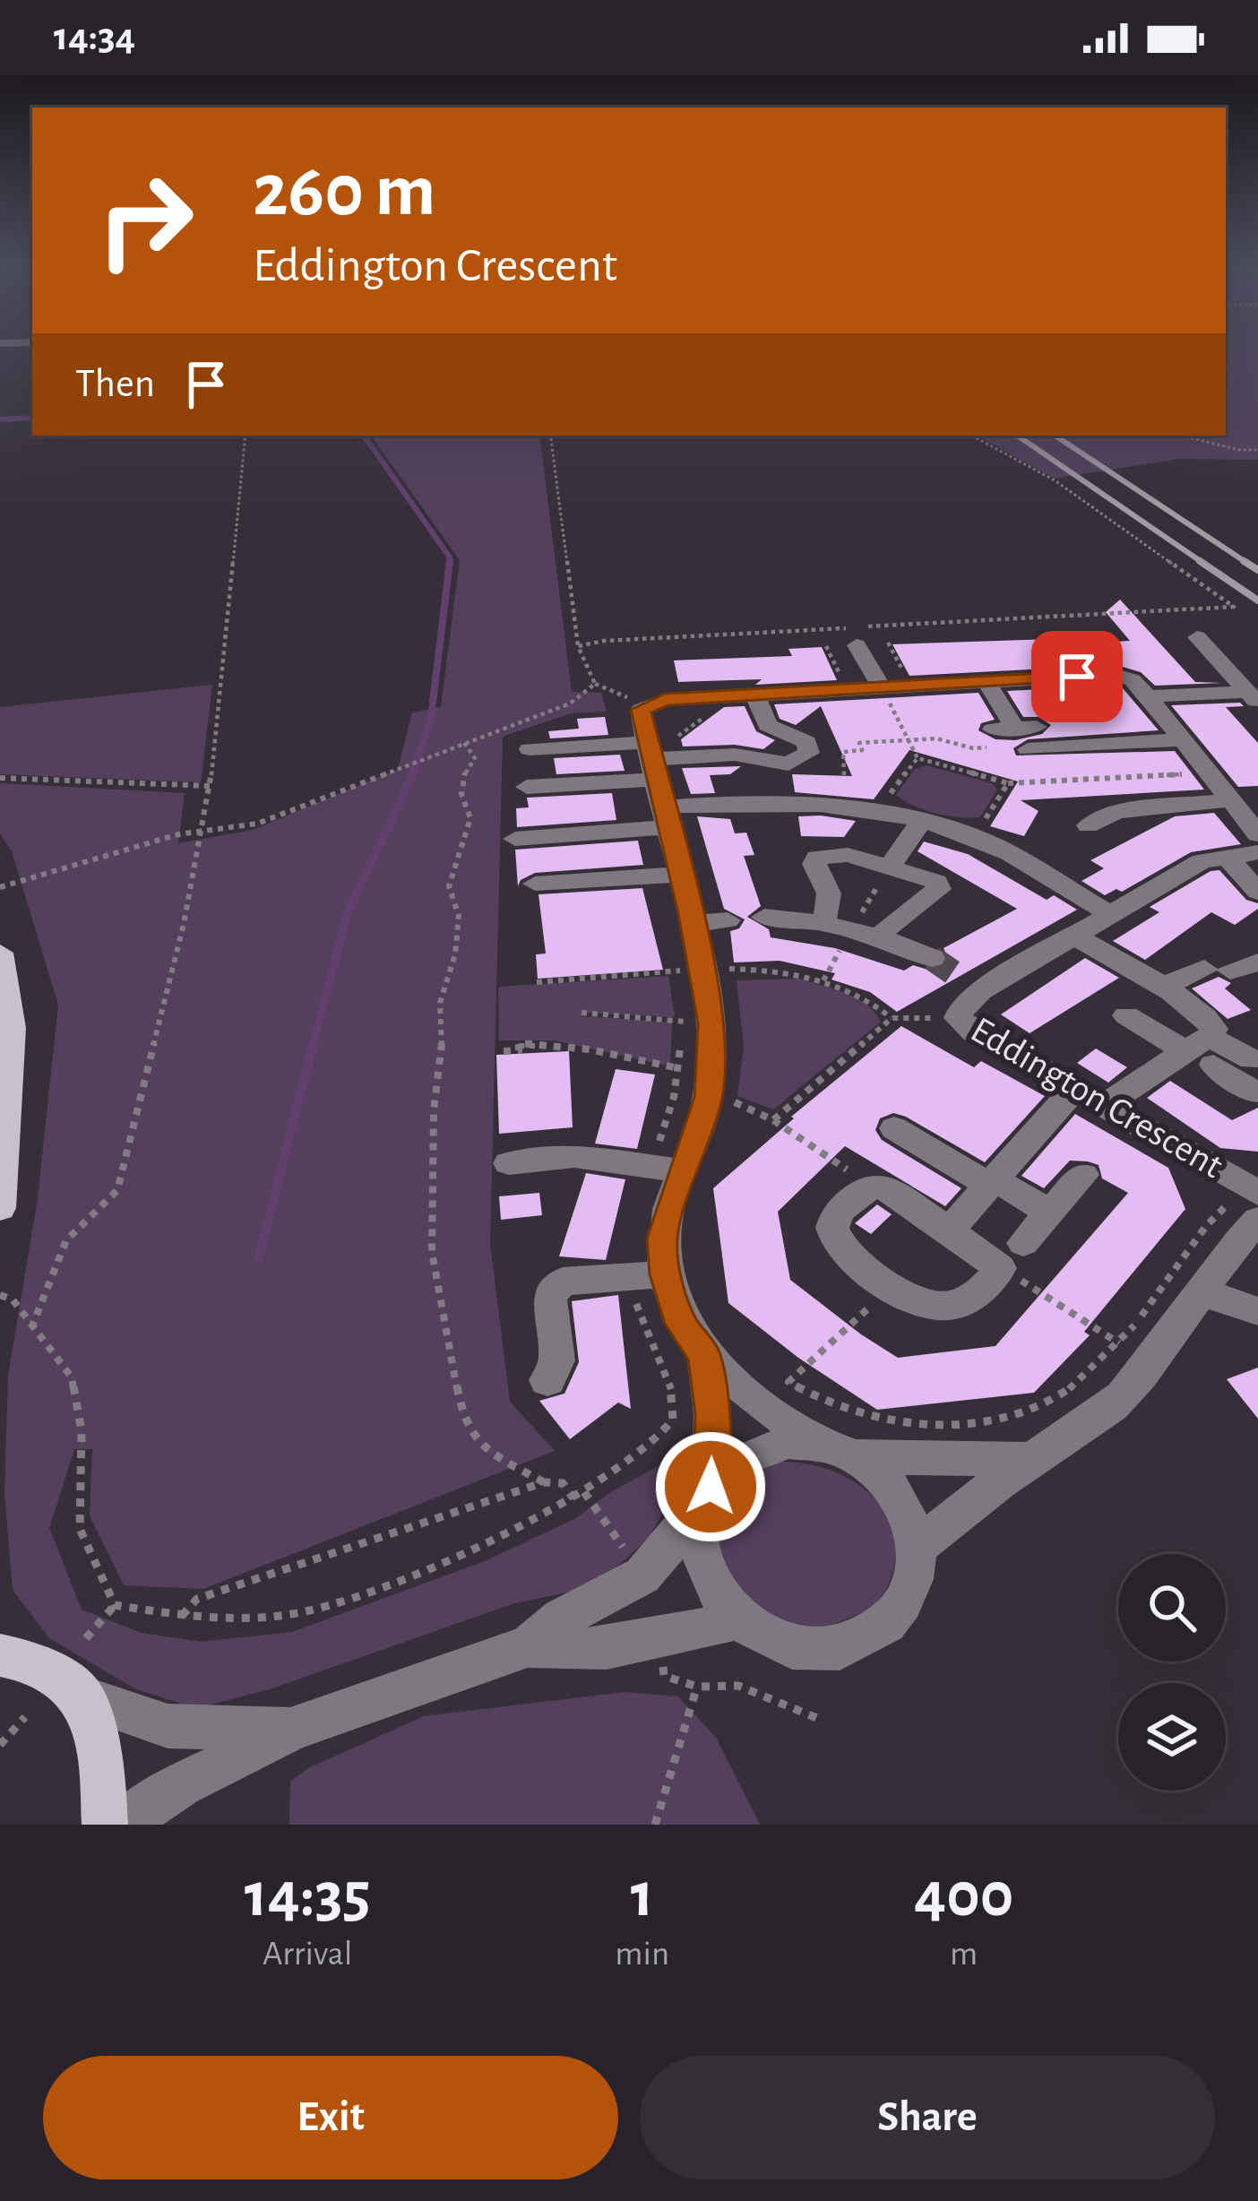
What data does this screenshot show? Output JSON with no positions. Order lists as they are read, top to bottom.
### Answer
{
  "streets": {
    "street": ["Eddington Crescent"]
  },
  "page": {
    "status": "14:34",
    "turn": ["260 m", "Eddington Crescent"],
    "then": "Then",
    "eta": [
      "14:35",
      "Arrival",
      "1",
      "min",
      "400",
      "m"
    ],
    "buttons": ["Exit", "Share"]
  }
}
